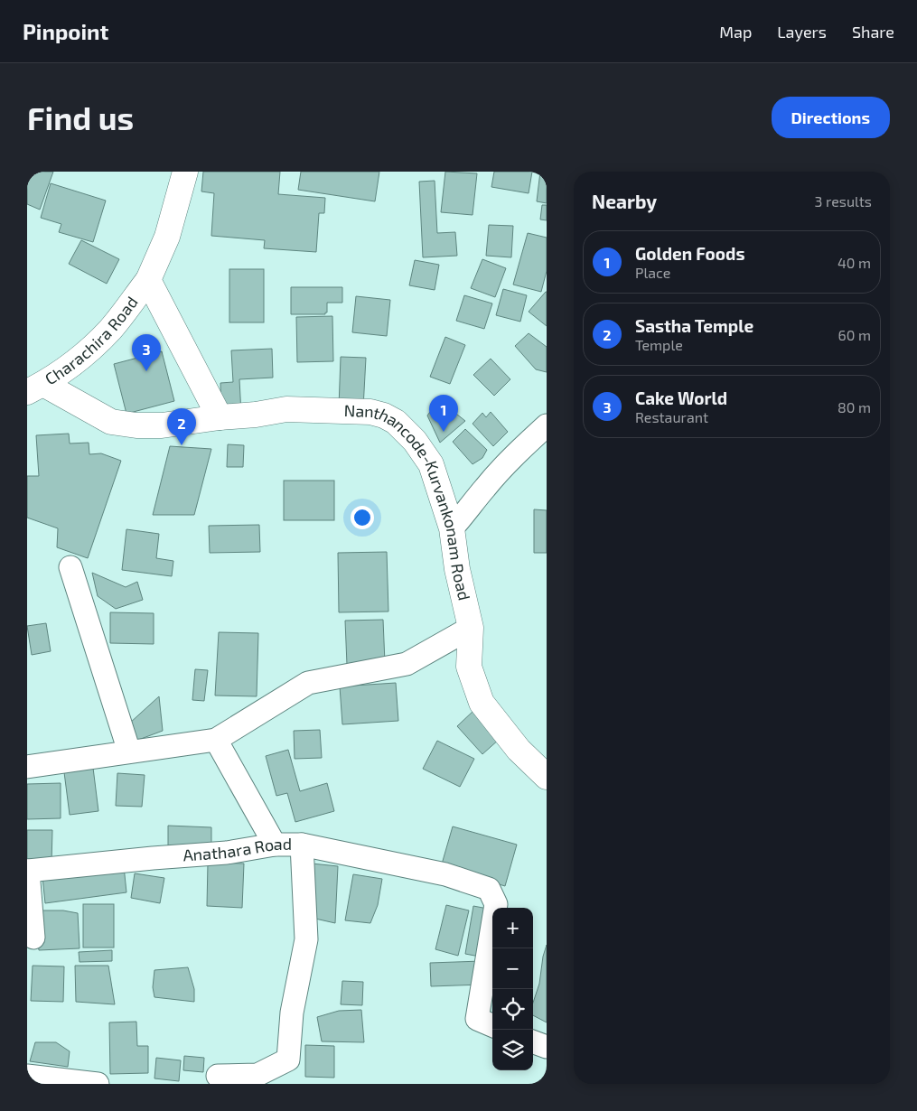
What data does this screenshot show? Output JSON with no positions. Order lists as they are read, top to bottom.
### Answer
{
  "streets": {
    "street": ["Charachira Road", "Nanthancode-Kurvankonam Road", "Anathara Road"]
  },
  "crossings": [
    ["Charachira Road", "Nanthancode-Kurvankonam Road"]
  ],
  "page": {
    "header": "Pinpoint",
    "nav": ["Map", "Layers", "Share"],
    "buttons": "Directions",
    "title": "Find us",
    "heading": ["Nearby", "3 results"],
    "list": [
      {
        "mark": "1",
        "name": "Golden Foods",
        "note": "Place",
        "value": "40 m"
      },
      {
        "mark": "2",
        "name": "Sastha Temple",
        "note": "Temple",
        "value": "60 m"
      },
      {
        "mark": "3",
        "name": "Cake World",
        "note": "Restaurant",
        "value": "80 m"
      }
    ],
    "pins": ["3", "1", "2"],
    "map_buttons": ["+", "−"]
  }
}
